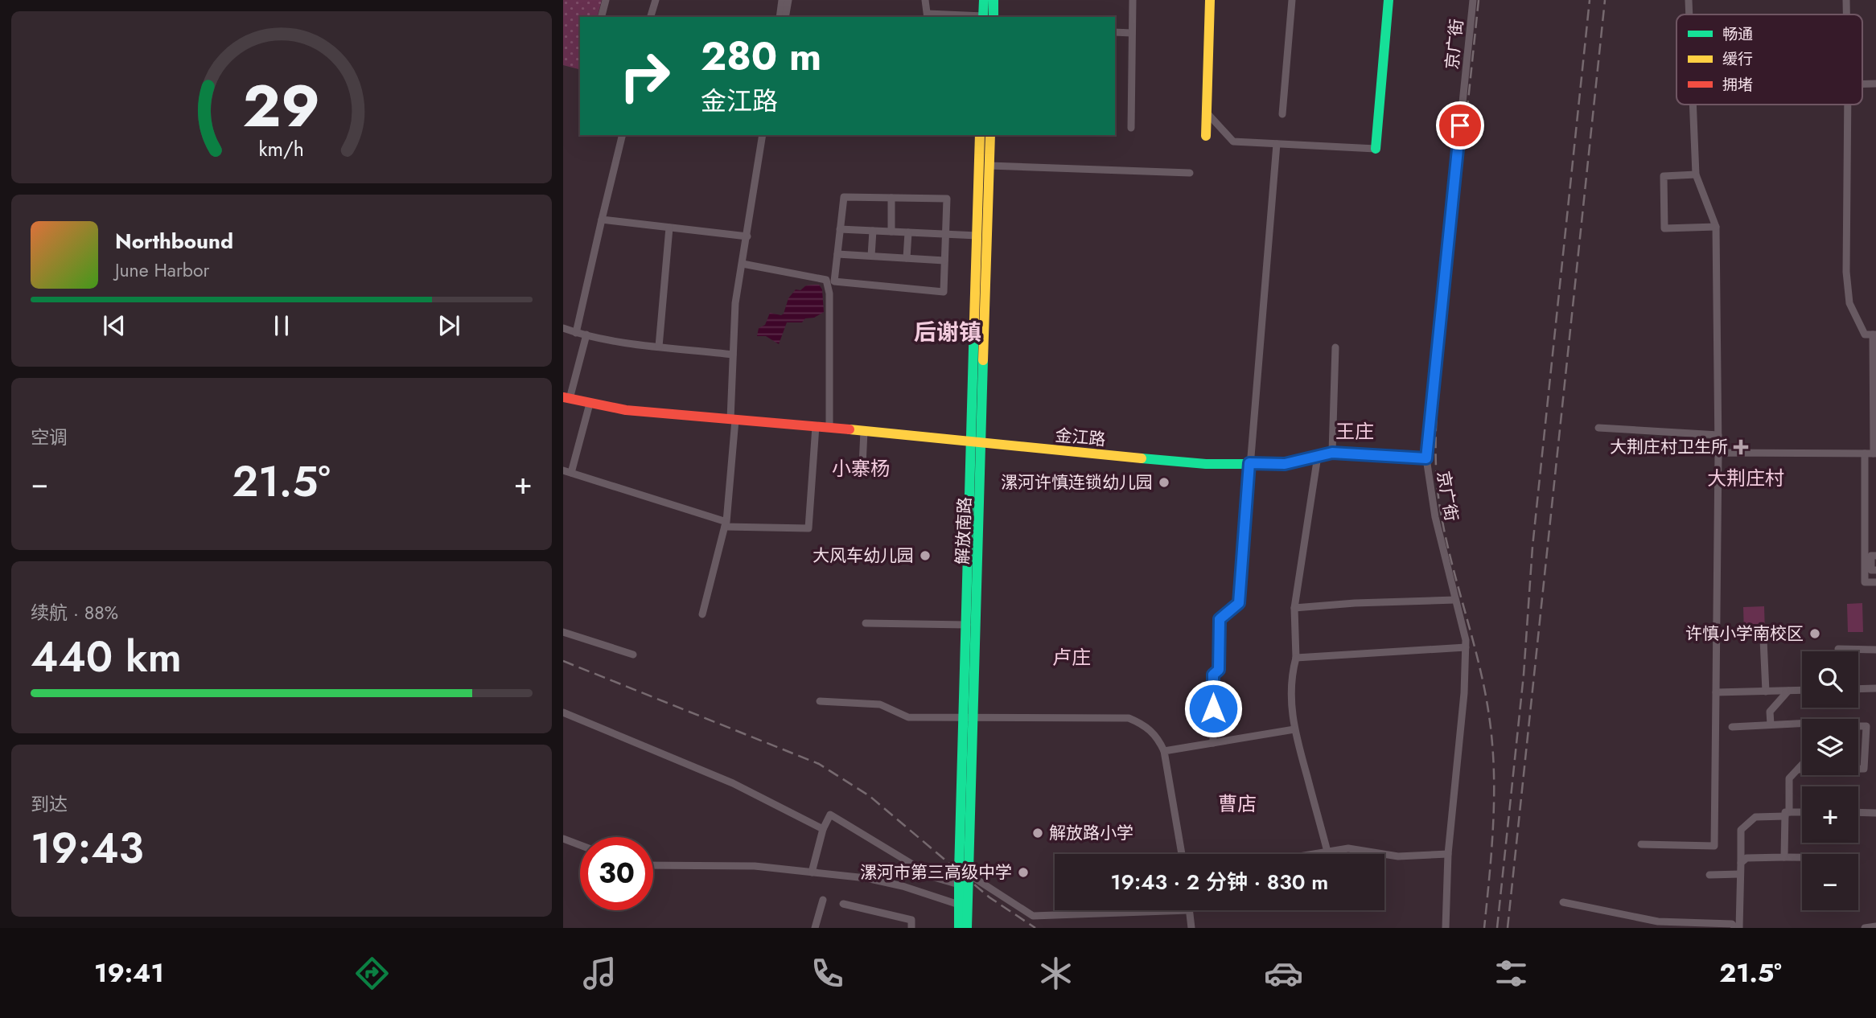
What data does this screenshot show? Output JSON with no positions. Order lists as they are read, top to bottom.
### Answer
{
  "streets": {
    "main road": ["金江路", "解放南路"],
    "street": ["京广街"]
  },
  "crossings": [
    ["京广街", "金江路"],
    ["金江路", "解放南路"]
  ],
  "districts": [
    "后谢镇",
    "王庄",
    "小寨杨",
    "大荆庄村",
    "卢庄",
    "曹店"
  ],
  "places": {
    "health": ["大荆庄村卫生所"],
    "other": [
      "漯河许慎连锁幼儿园",
      "大风车幼儿园",
      "许慎小学南校区",
      "解放路小学",
      "漯河市第三高级中学"
    ]
  },
  "legend": ["畅通", "缓行", "拥堵"],
  "page": {
    "turn": ["280 m", "金江路"],
    "song": ["Northbound", "June Harbor"],
    "tile": [
      "空调",
      ["续航 · 88%", "440 km"],
      ["到达", "19:43"]
    ],
    "heat": ["−", "21.5°", "+"],
    "map_buttons": ["+", "−"],
    "limit": "30",
    "trip": "19:43 · 2 分钟 · 830 m",
    "tabs": ["19:41", "21.5°"],
    "gauge": ["29", "km/h"]
  }
}
